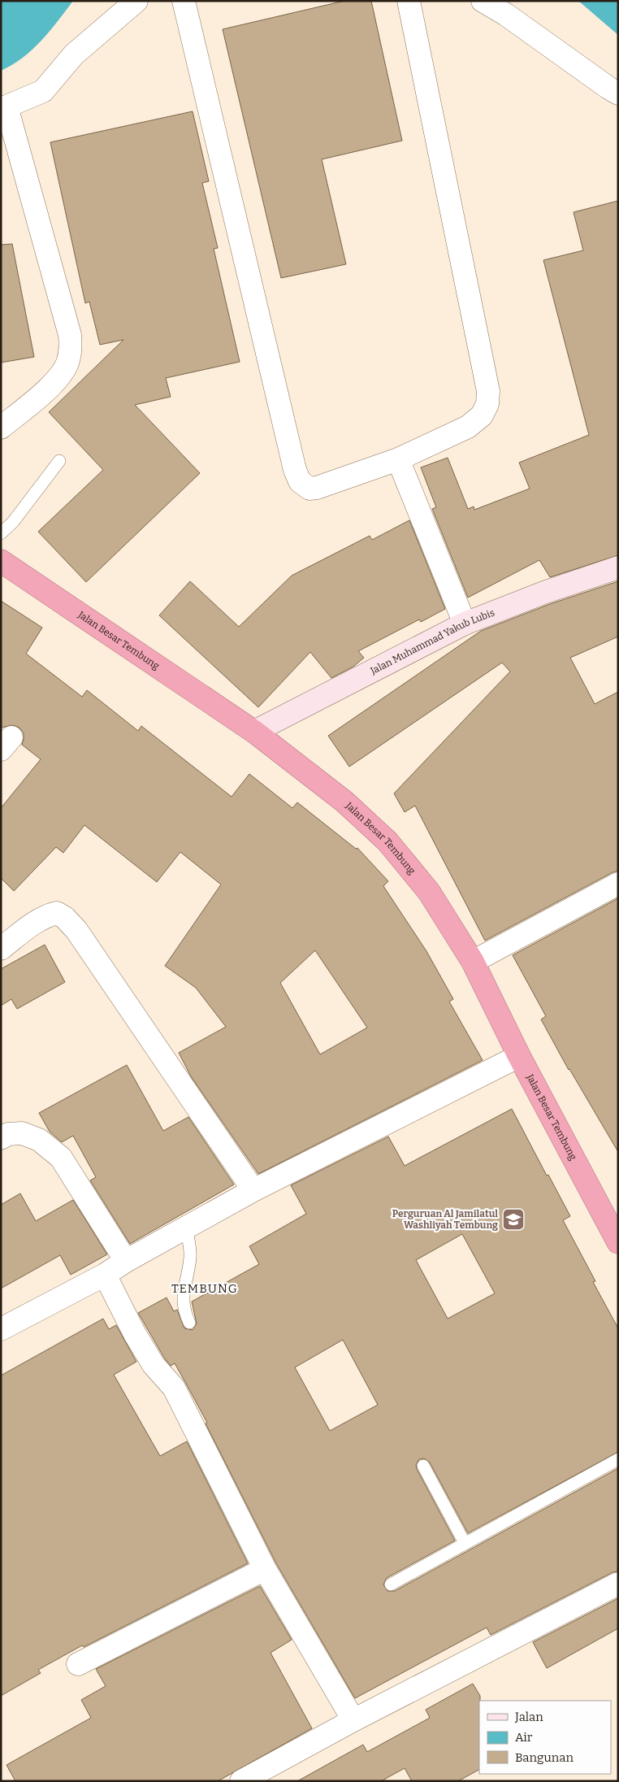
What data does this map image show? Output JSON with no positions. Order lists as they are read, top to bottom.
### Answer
{
  "streets": {
    "highway": ["Jalan Besar Tembung"],
    "main road": ["Jalan Muhammad Yakub Lubis"]
  },
  "crossings": [
    ["Jalan Besar Tembung", "Jalan Muhammad Yakub Lubis"]
  ],
  "districts": ["TEMBUNG"],
  "places": {
    "school or university": ["Perguruan Al Jamilatul Washliyah Tembung"]
  },
  "legend": ["Jalan", "Air", "Bangunan"]
}
